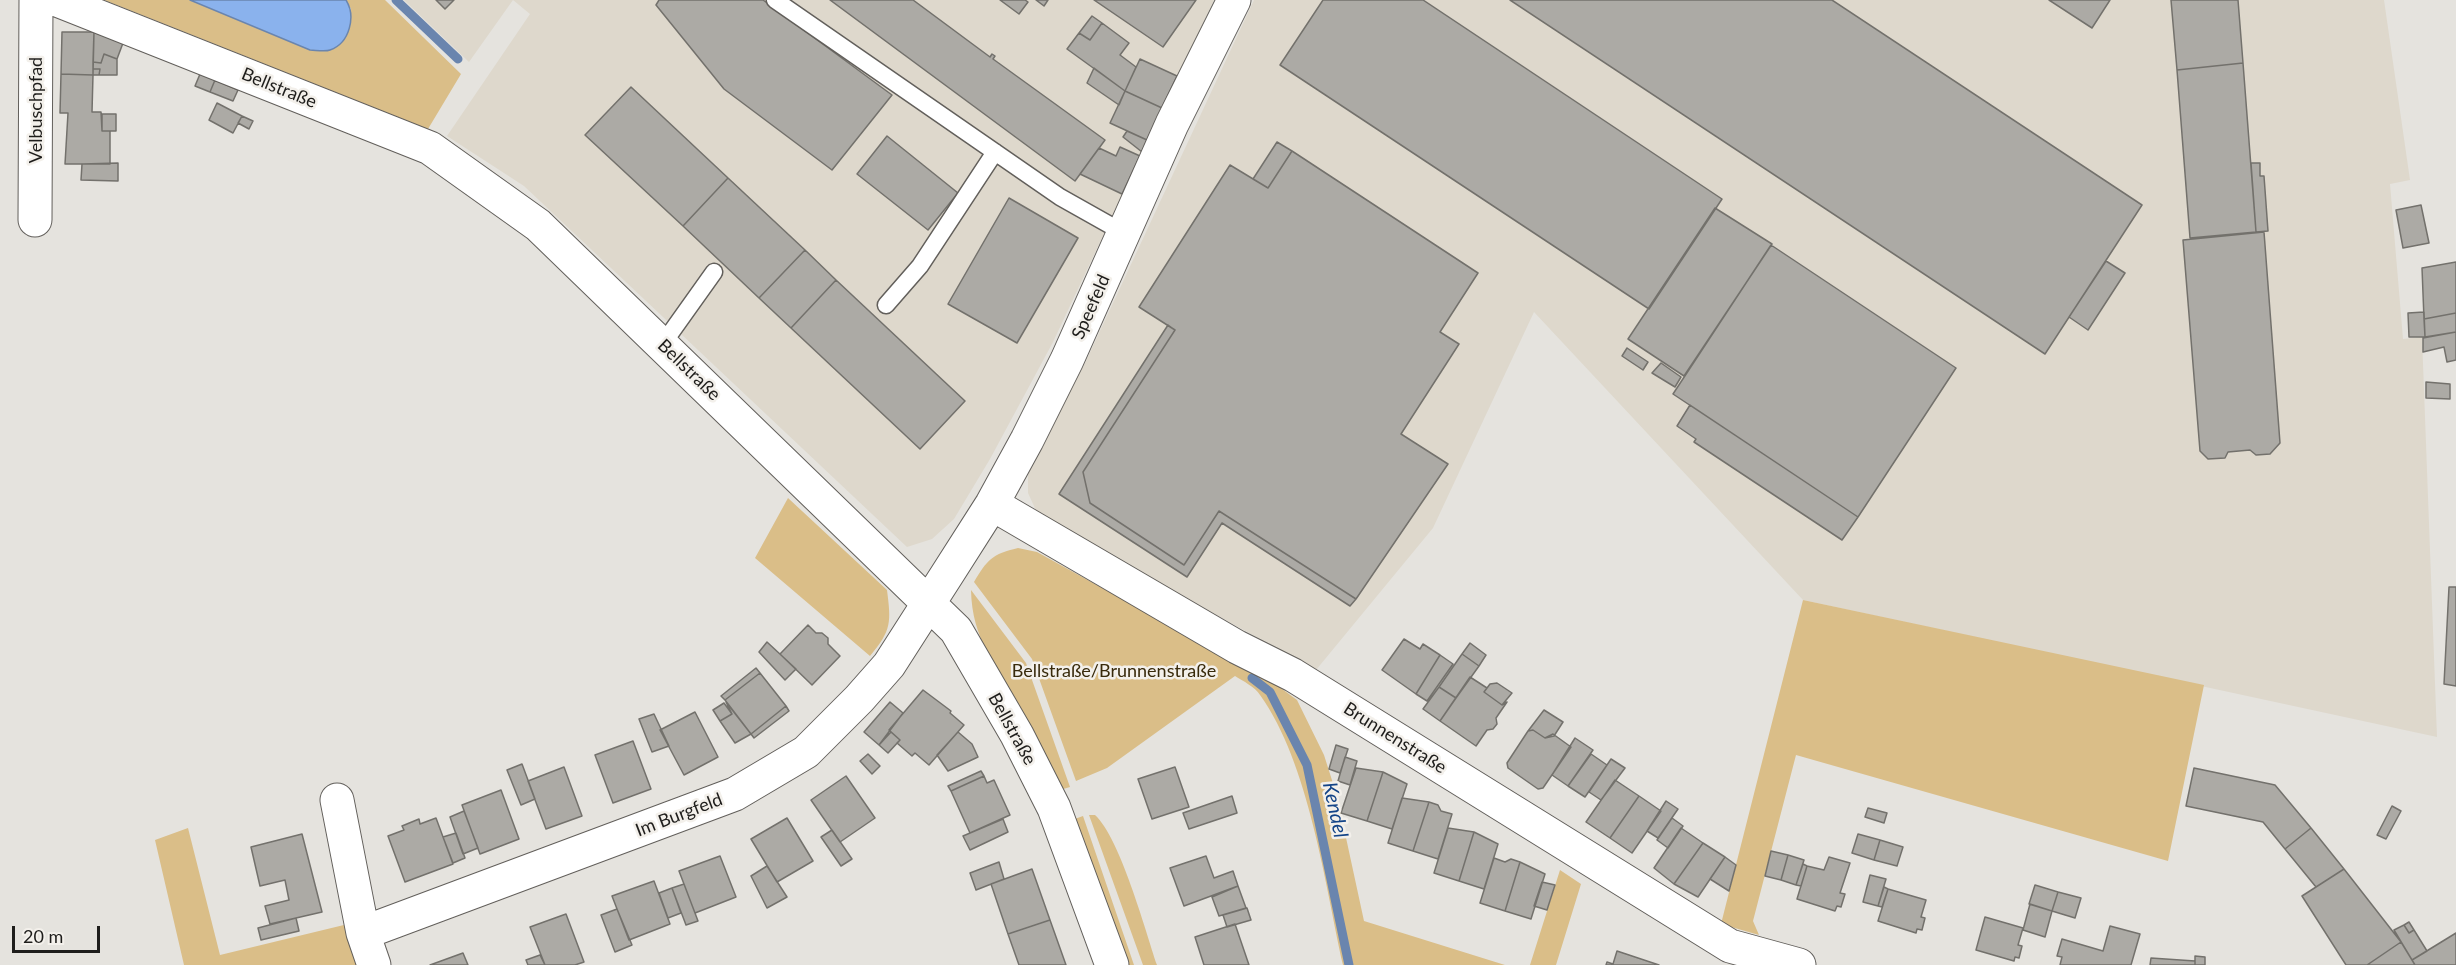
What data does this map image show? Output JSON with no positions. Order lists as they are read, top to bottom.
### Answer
{
  "streets": {
    "street": [
      "Bellstraße",
      "Velbuschpfad",
      "Speefeld",
      "Brunnenstraße",
      "Im Burgfeld"
    ]
  },
  "crossings": [
    ["Bellstraße", "Speefeld"],
    ["Bellstraße", "Im Burgfeld"],
    ["Speefeld", "Brunnenstraße"],
    ["Speefeld", "Im Burgfeld"]
  ],
  "water": ["Kendel"],
  "parks": ["Bellstraße/Brunnenstraße"],
  "scale_bar": "20 m"
}
